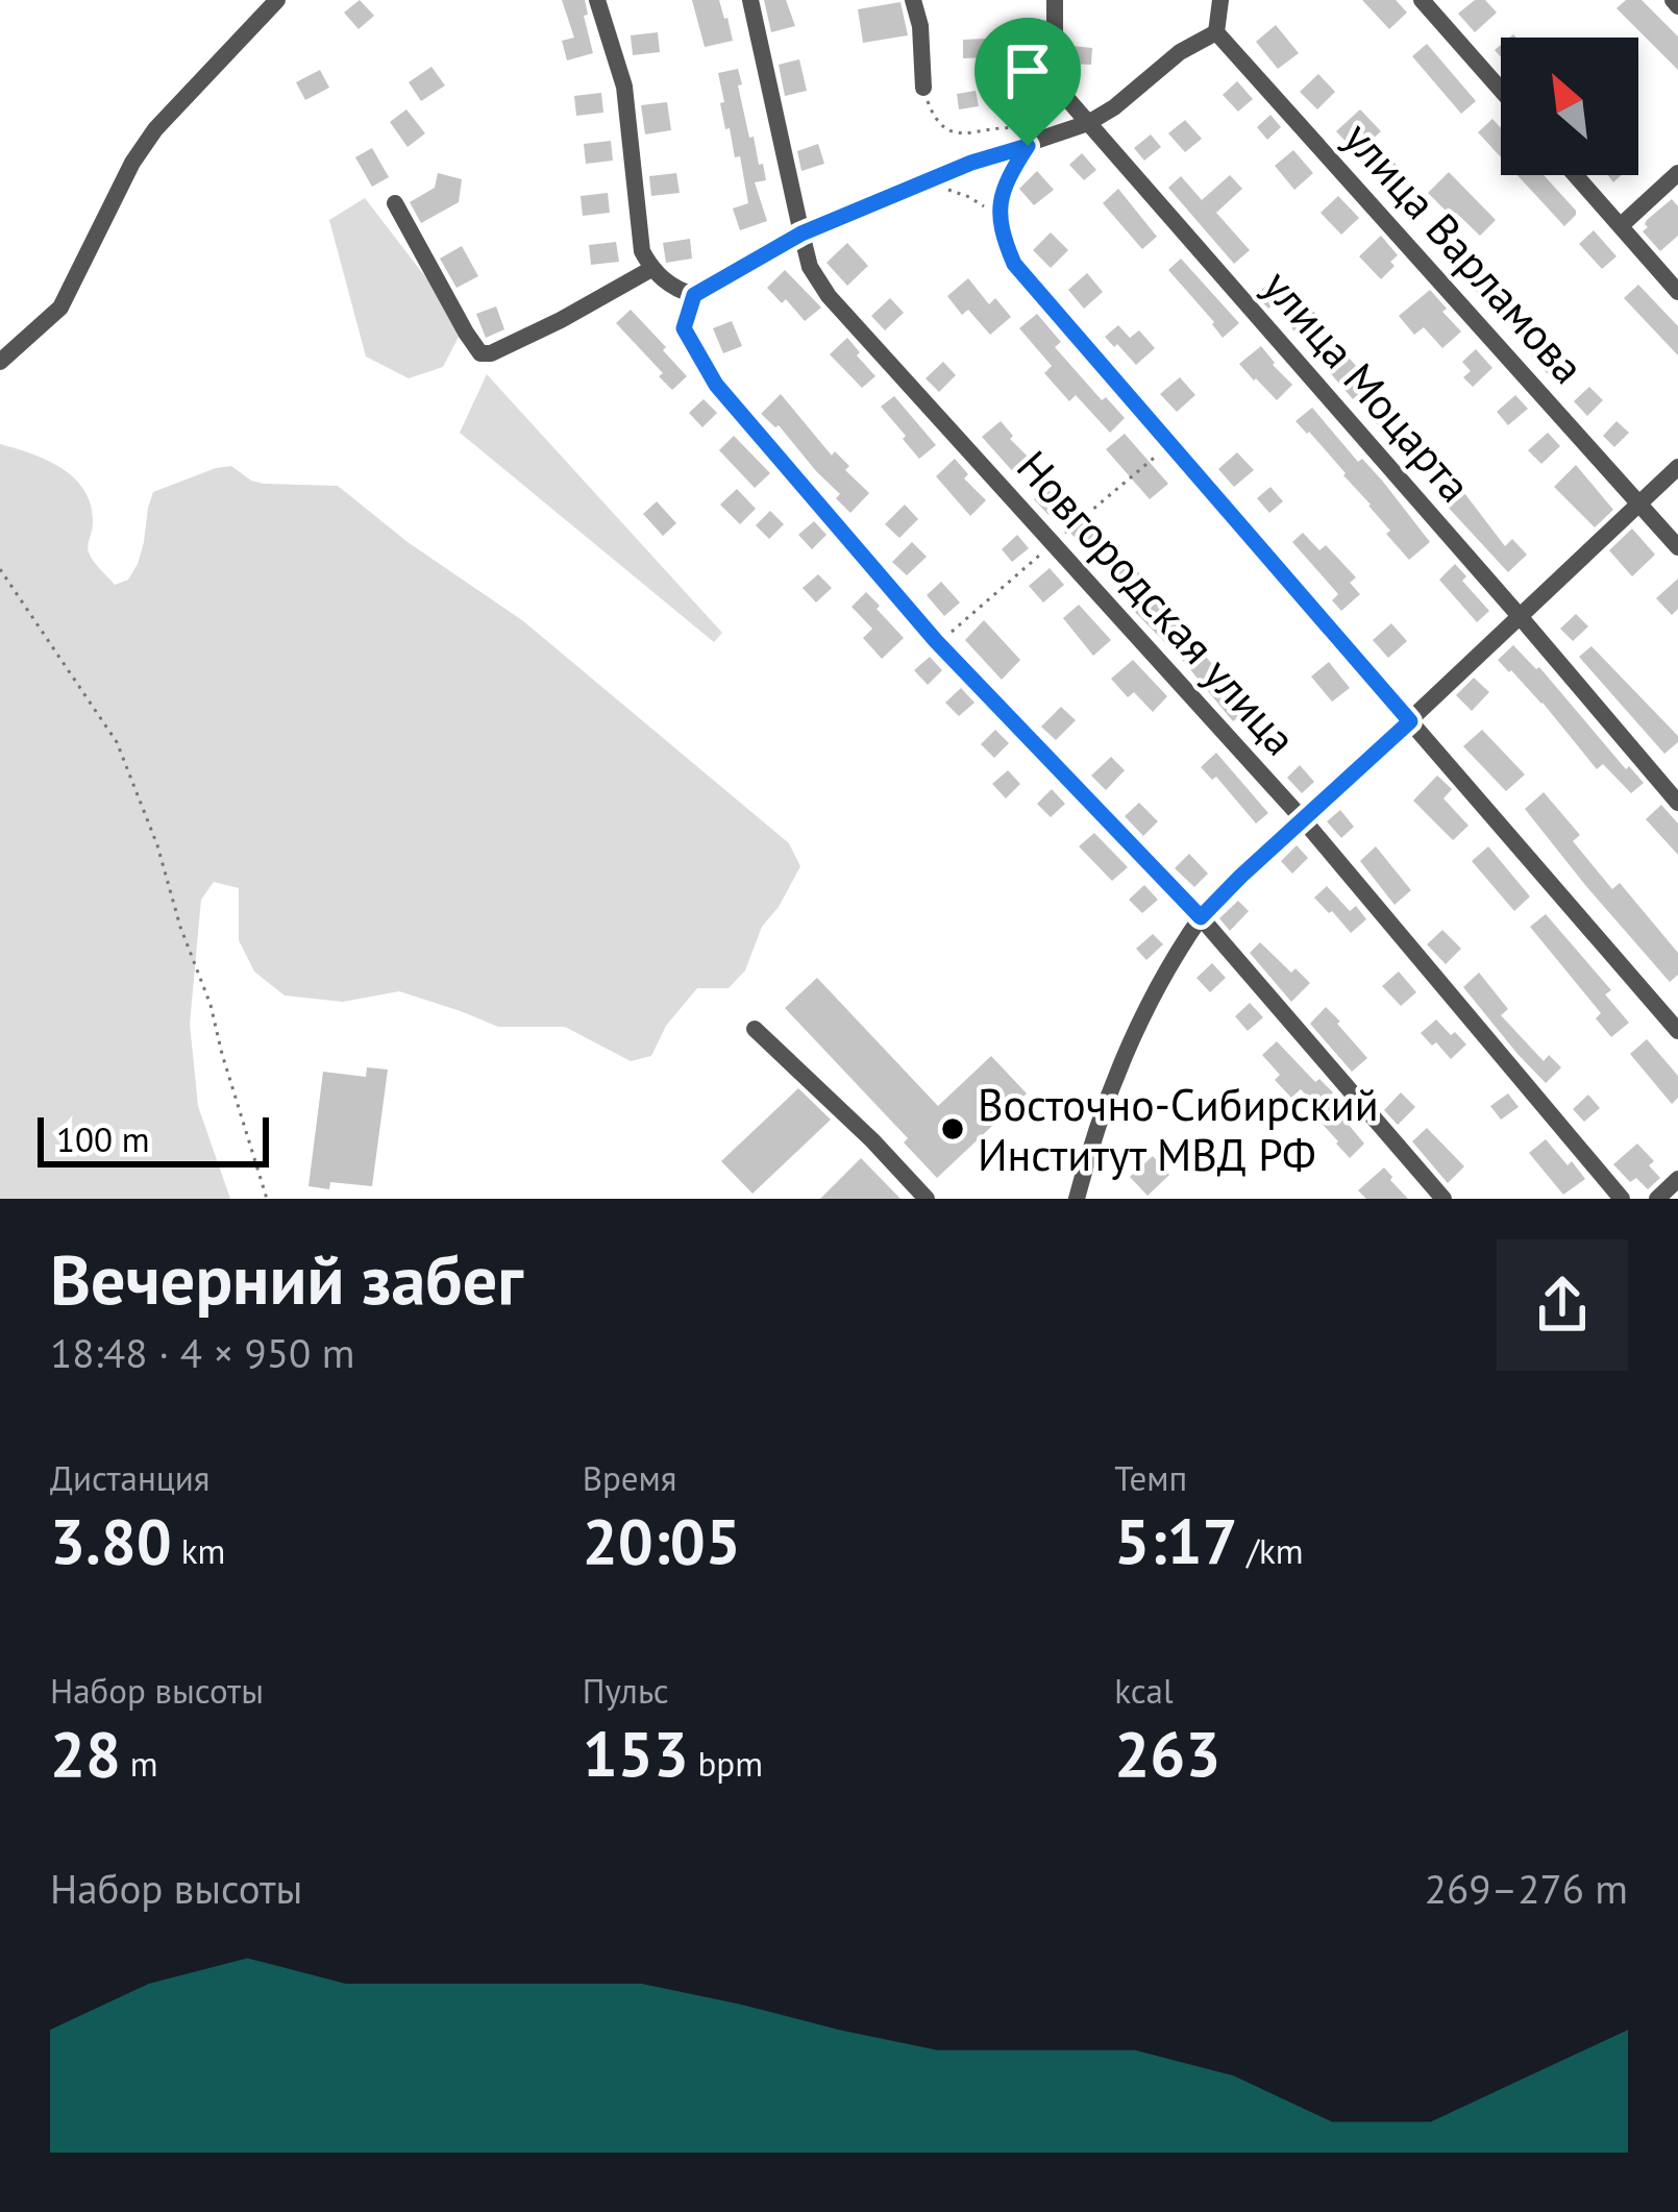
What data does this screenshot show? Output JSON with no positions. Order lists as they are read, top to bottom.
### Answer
{
  "streets": {
    "street": ["улица Варламова", "улица Моцарта", "Новгородская улица"]
  },
  "places": ["Восточно-Сибирский Институт МВД РФ"],
  "scale_bar": "100 m",
  "north": "top left",
  "page": {
    "scale": "100 m",
    "heading": ["Вечерний забег", "18:48 · 4 × 950 m"],
    "stats": [
      ["Дистанция", "3.80 km"],
      ["Время", "20:05"],
      ["Темп", "5:17 /km"],
      ["Набор высоты", "28 m"],
      ["Пульс", "153 bpm"],
      ["kcal", "263"]
    ],
    "chart": ["Набор высоты", "269–276 m"]
  }
}
